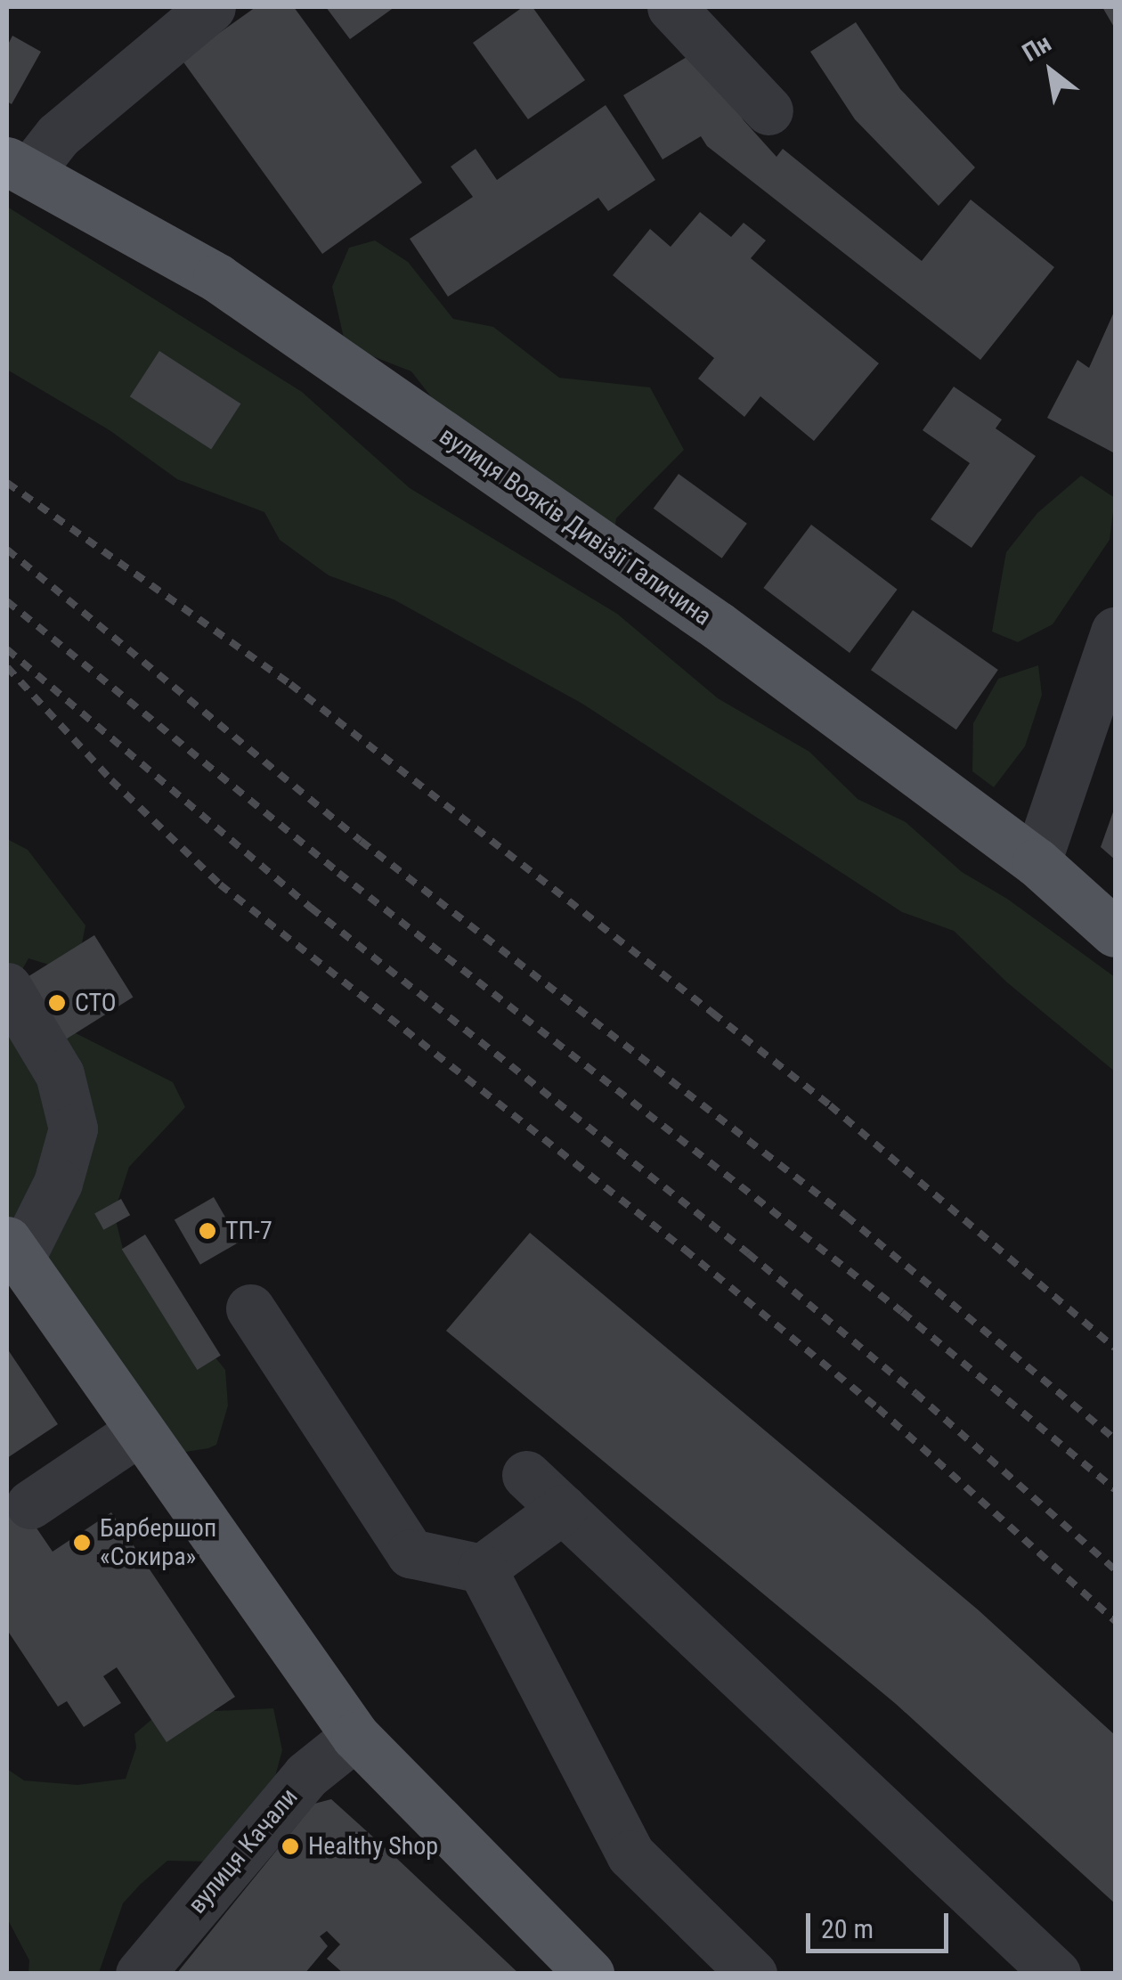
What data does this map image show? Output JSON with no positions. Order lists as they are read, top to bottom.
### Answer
{
  "streets": {
    "main road": ["вулиця Вояків Дивізії Галичина"],
    "street": ["вулиця Качали"]
  },
  "places": [
    "СТО",
    "ТП-7",
    "Барбершоп «Сокира»",
    "Healthy Shop"
  ],
  "scale_bar": "20 m",
  "north": "top left"
}
